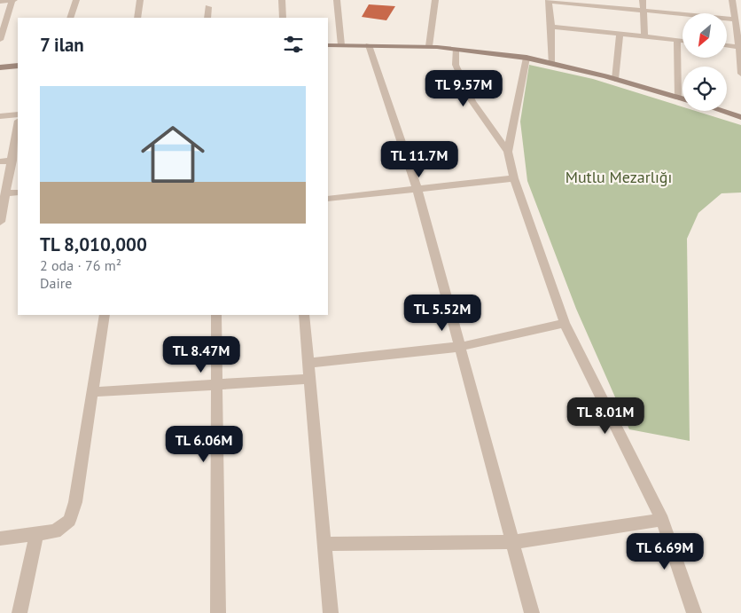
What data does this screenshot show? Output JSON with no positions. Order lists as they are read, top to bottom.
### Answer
{
  "parks": ["Mutlu Mezarlığı"],
  "north": "bottom left",
  "page": {
    "heading": "7 ilan",
    "price": [
      "TL 9.57M",
      "TL 11.7M",
      "TL 5.52M",
      "TL 8.47M",
      "TL 8.01M",
      "TL 6.06M",
      "TL 6.69M"
    ],
    "list": [
      {
        "name": "TL 8,010,000",
        "note": "2 oda · 76 m² · Daire"
      }
    ]
  }
}
